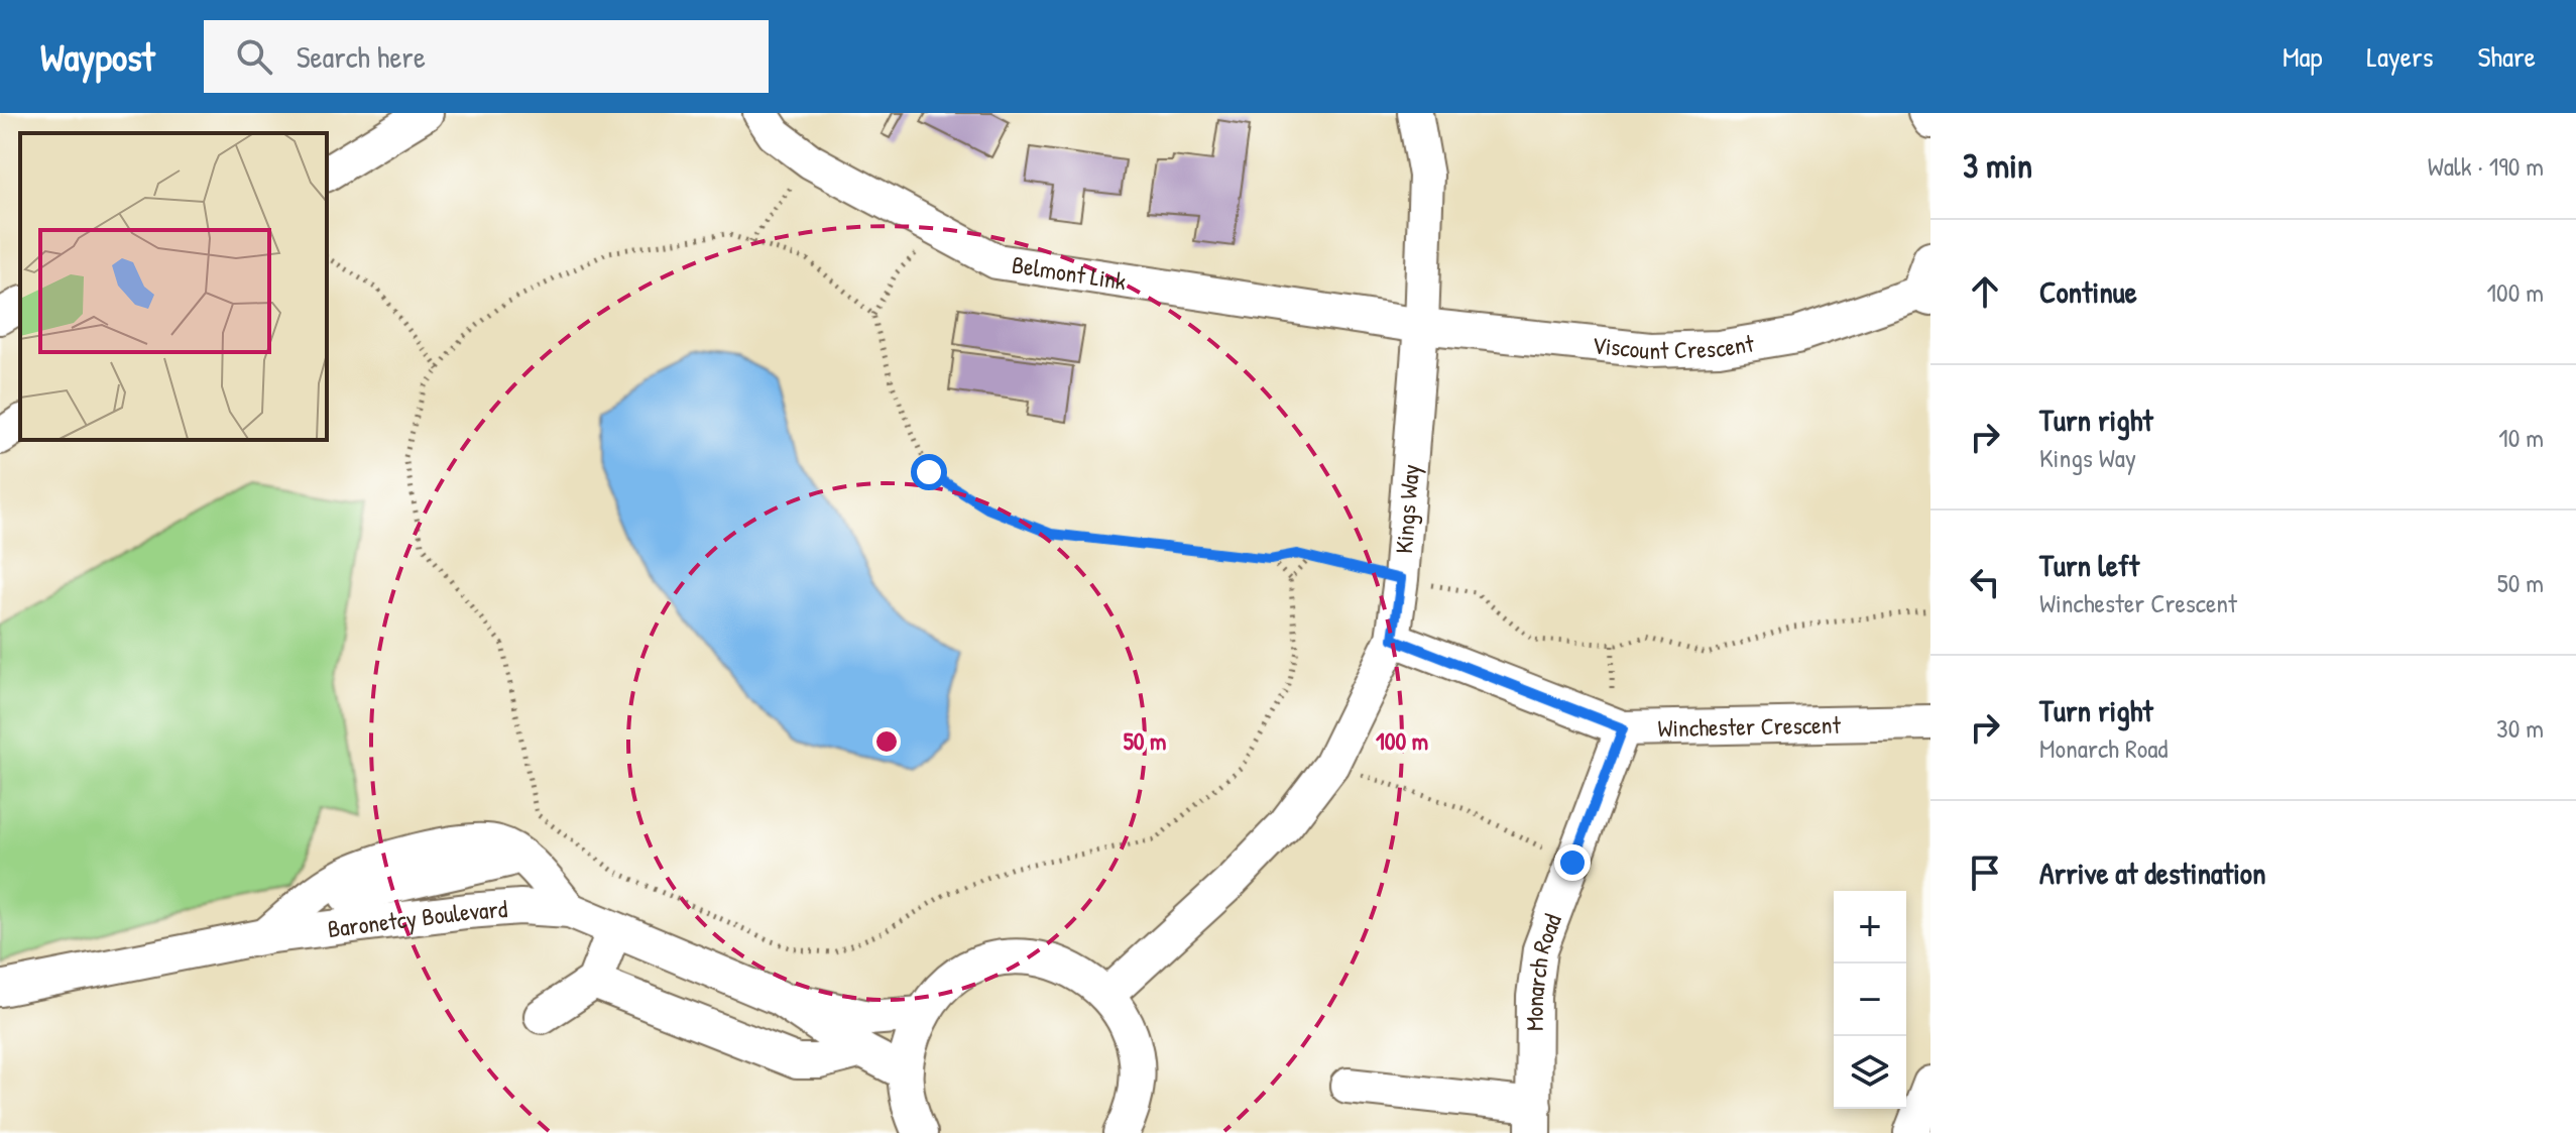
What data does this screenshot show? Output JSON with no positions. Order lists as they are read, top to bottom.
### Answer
{
  "streets": {
    "street": [
      "Belmont Link",
      "Viscount Crescent",
      "Kings Way",
      "Winchester Crescent",
      "Baronetcy Boulevard",
      "Monarch Road"
    ]
  },
  "crossings": [
    ["Belmont Link", "Viscount Crescent"],
    ["Belmont Link", "Kings Way"],
    ["Viscount Crescent", "Kings Way"],
    ["Kings Way", "Winchester Crescent"],
    ["Winchester Crescent", "Monarch Road"]
  ],
  "page": {
    "header": "Waypost",
    "search": "Search here",
    "nav": ["Map", "Layers", "Share"],
    "heading": ["3 min", "Walk · 190 m"],
    "list": [
      ["Continue", "100 m"],
      ["Turn right", "Kings Way", "10 m"],
      ["Turn left", "Winchester Crescent", "50 m"],
      ["Turn right", "Monarch Road", "30 m"],
      "Arrive at destination"
    ],
    "map_buttons": ["+", "−"]
  },
  "rings": ["50 m", "100 m"]
}
